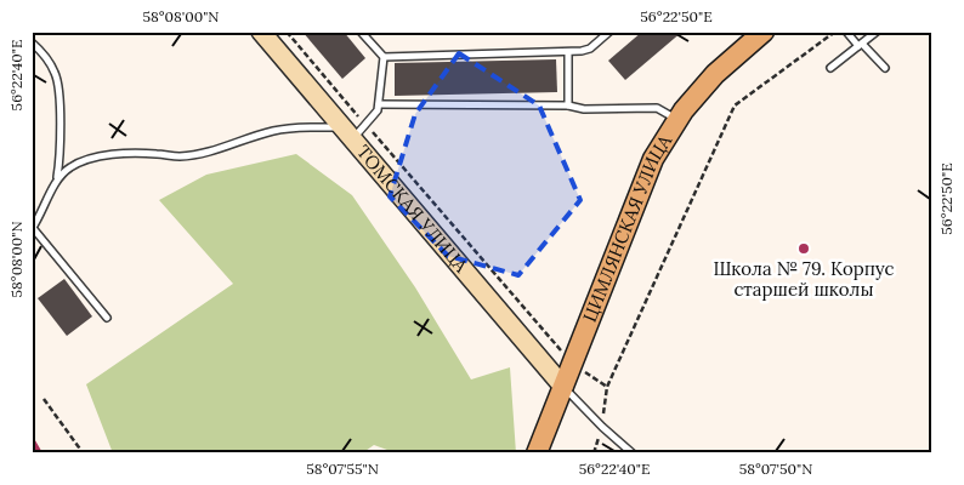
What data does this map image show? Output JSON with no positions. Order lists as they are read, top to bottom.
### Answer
{
  "streets": {
    "main road": ["ЦИМЛЯНСКАЯ УЛИЦА"],
    "street": ["ТОМСКАЯ УЛИЦА"]
  },
  "crossings": [
    ["ТОМСКАЯ УЛИЦА", "ЦИМЛЯНСКАЯ УЛИЦА"]
  ],
  "places": ["Школа № 79. Корпус старшей школы"],
  "coordinates": [
    "58°08'00\"N",
    "56°22'50\"E",
    "56°22'40\"E",
    "58°07'55\"N",
    "58°07'50\"N"
  ]
}
